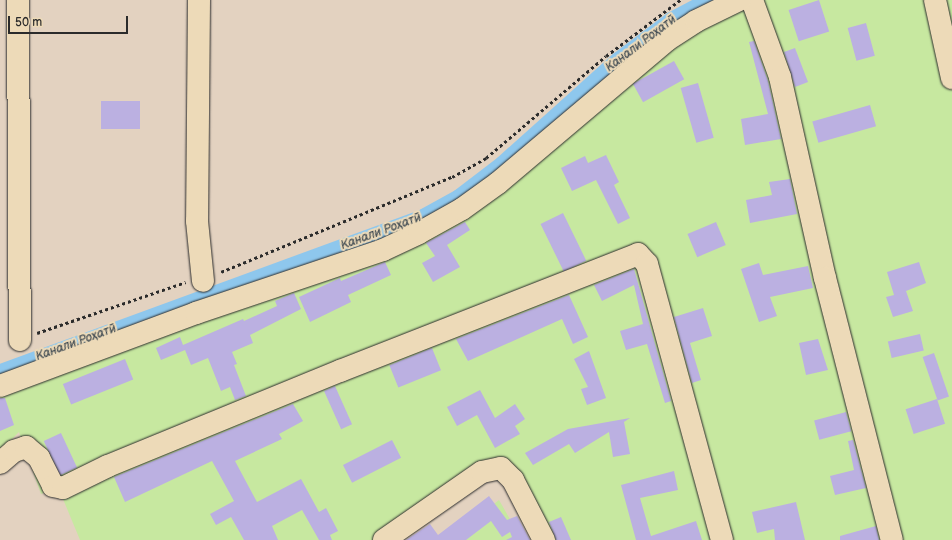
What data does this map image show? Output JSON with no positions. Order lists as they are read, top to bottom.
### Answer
{
  "water": ["Канали Роҳатӣ"],
  "scale_bar": "50 m"
}
